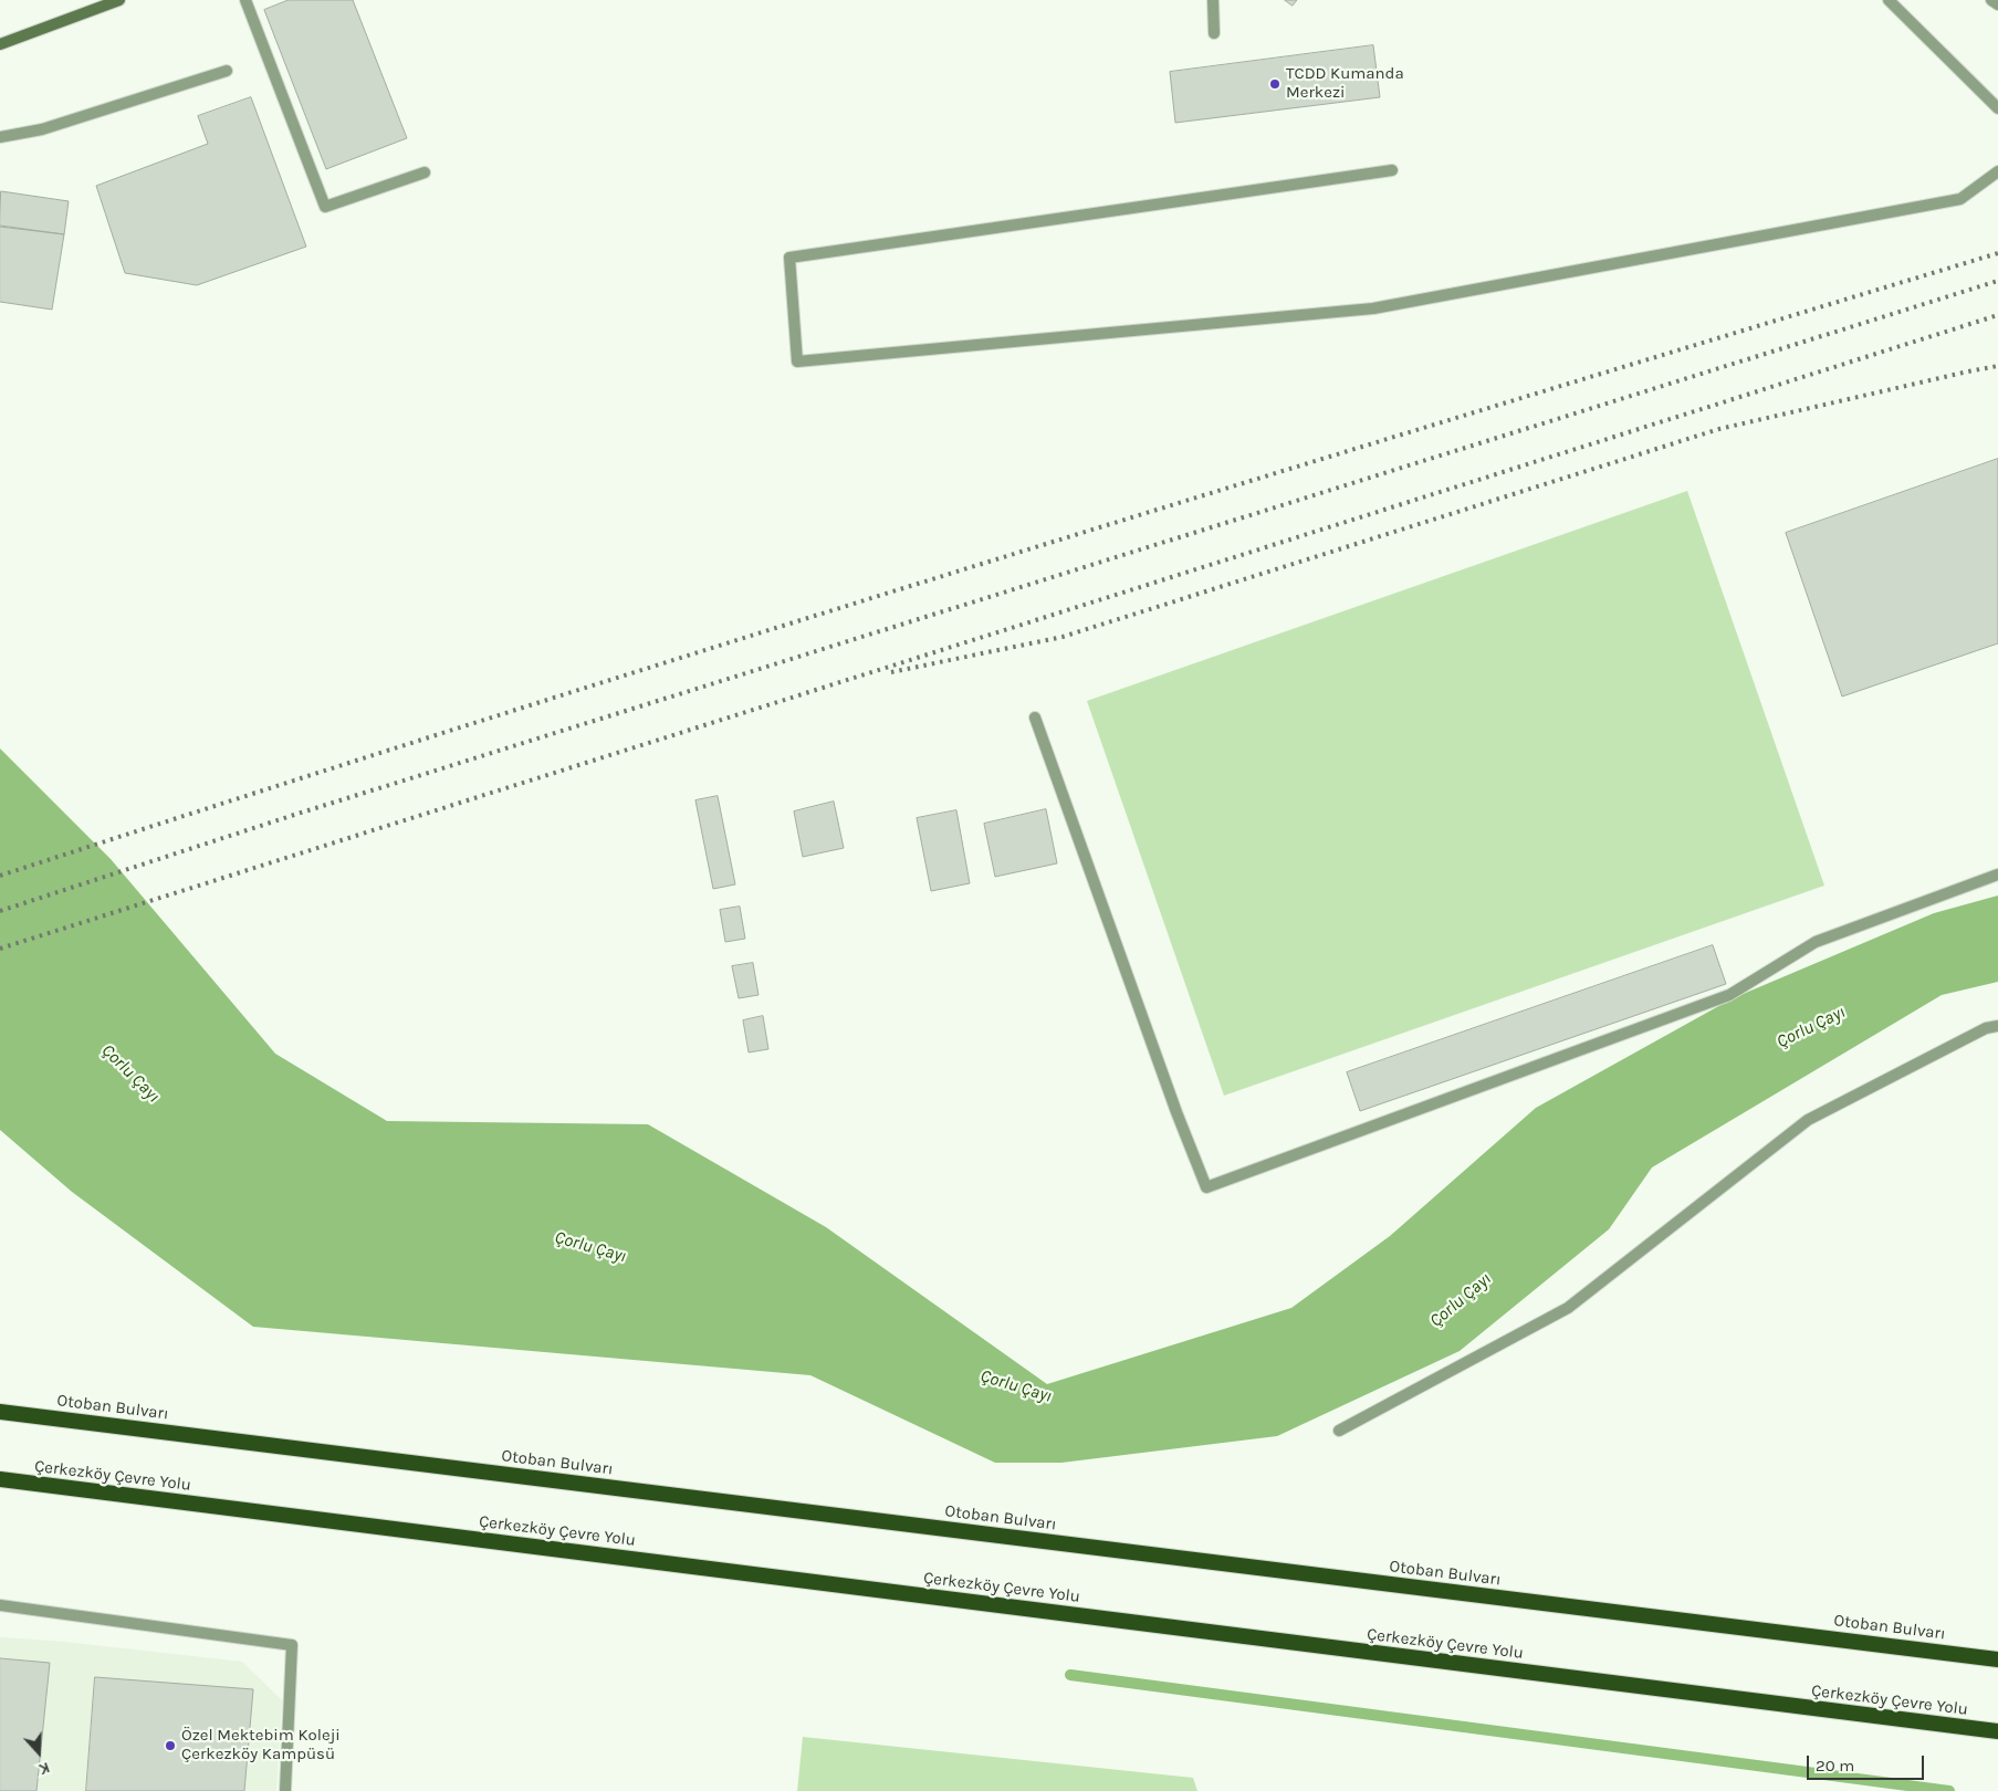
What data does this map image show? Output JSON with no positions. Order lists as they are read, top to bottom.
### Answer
{
  "streets": {
    "highway": ["Otoban Bulvarı", "Çerkezköy Çevre Yolu"]
  },
  "water": ["Çorlu Çayı"],
  "places": ["TCDD Kumanda Merkezi", "Özel Mektebim Koleji Çerkezköy Kampüsü"],
  "scale_bar": "20 m",
  "north": "bottom"
}
